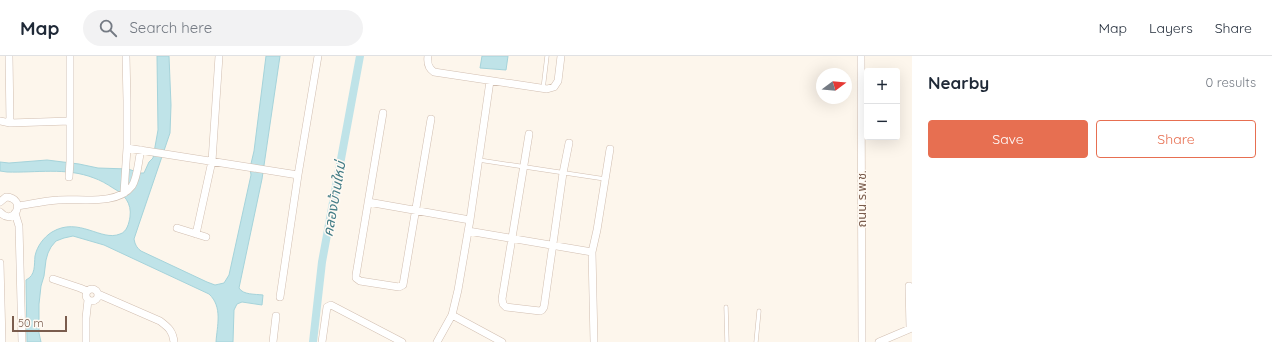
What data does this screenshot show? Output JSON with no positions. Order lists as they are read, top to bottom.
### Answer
{
  "streets": {
    "street": ["ถนน ร.พ.ช."]
  },
  "water": ["คลองบ้านใหม่"],
  "scale_bar": "50 m",
  "north": "right",
  "page": {
    "header": "Map",
    "search": "Search here",
    "nav": ["Map", "Layers", "Share"],
    "heading": ["Nearby", "0 results"],
    "map_buttons": ["+", "−"],
    "buttons": ["Save", "Share"],
    "scale": "50 m"
  }
}
